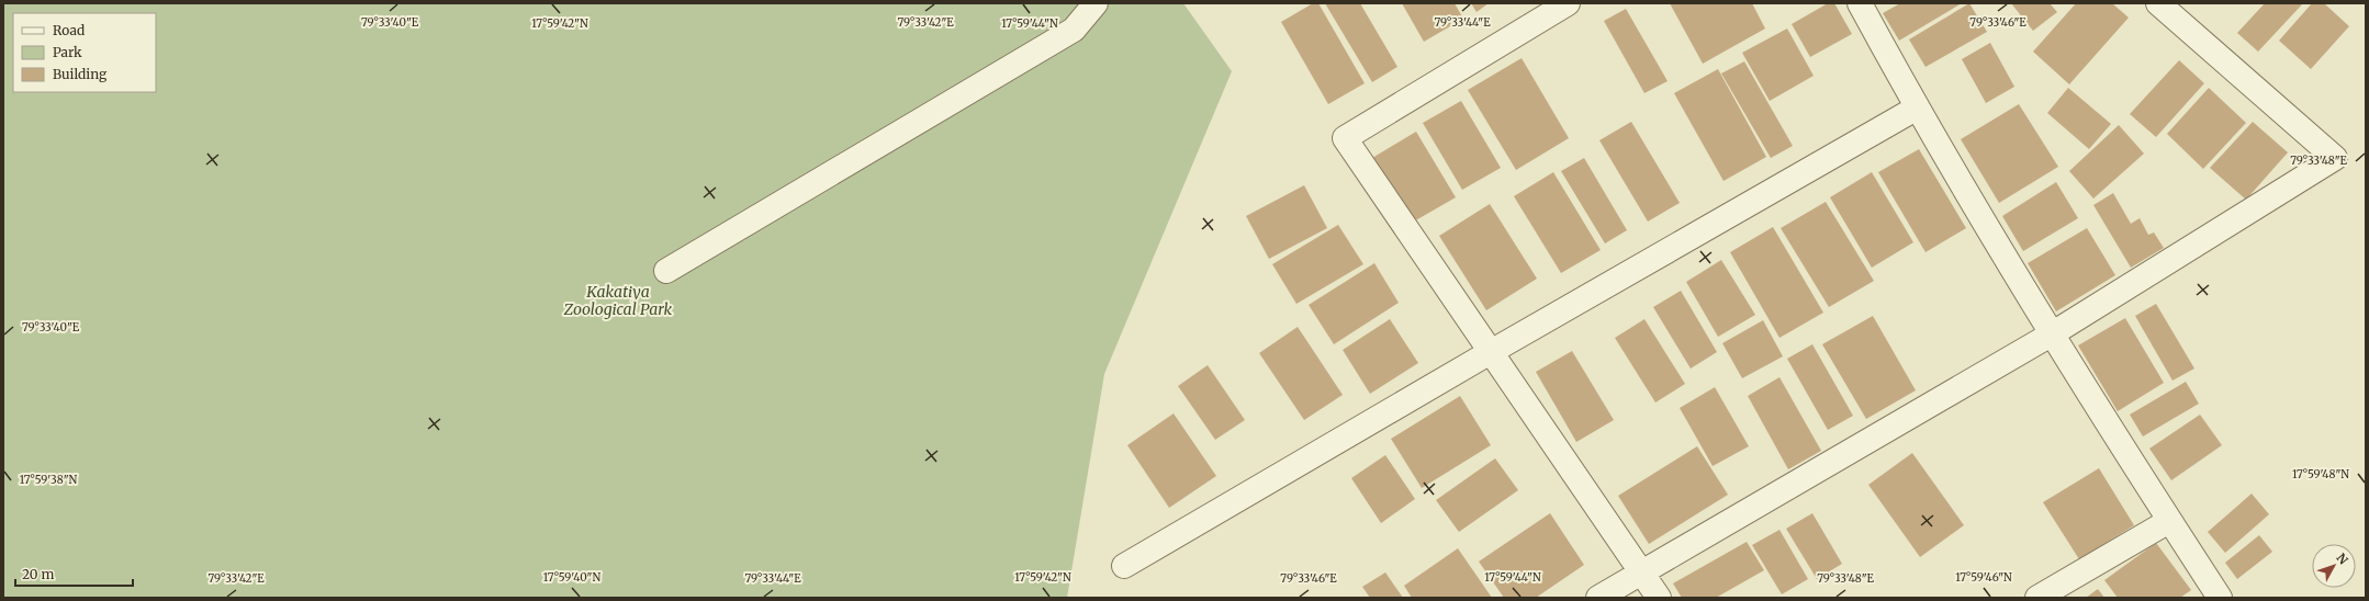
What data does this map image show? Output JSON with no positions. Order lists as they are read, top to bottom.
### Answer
{
  "parks": ["Kakatiya Zoological Park"],
  "legend": ["Road", "Park", "Building"],
  "scale_bar": "20 m",
  "north": "top right",
  "coordinates": [
    "79°33'40\"E",
    "79°33'42\"E",
    "79°33'44\"E",
    "79°33'46\"E",
    "17°59'42\"N",
    "17°59'44\"N",
    "79°33'48\"E",
    "17°59'48\"N",
    "17°59'38\"N",
    "17°59'40\"N",
    "17°59'46\"N"
  ]
}
